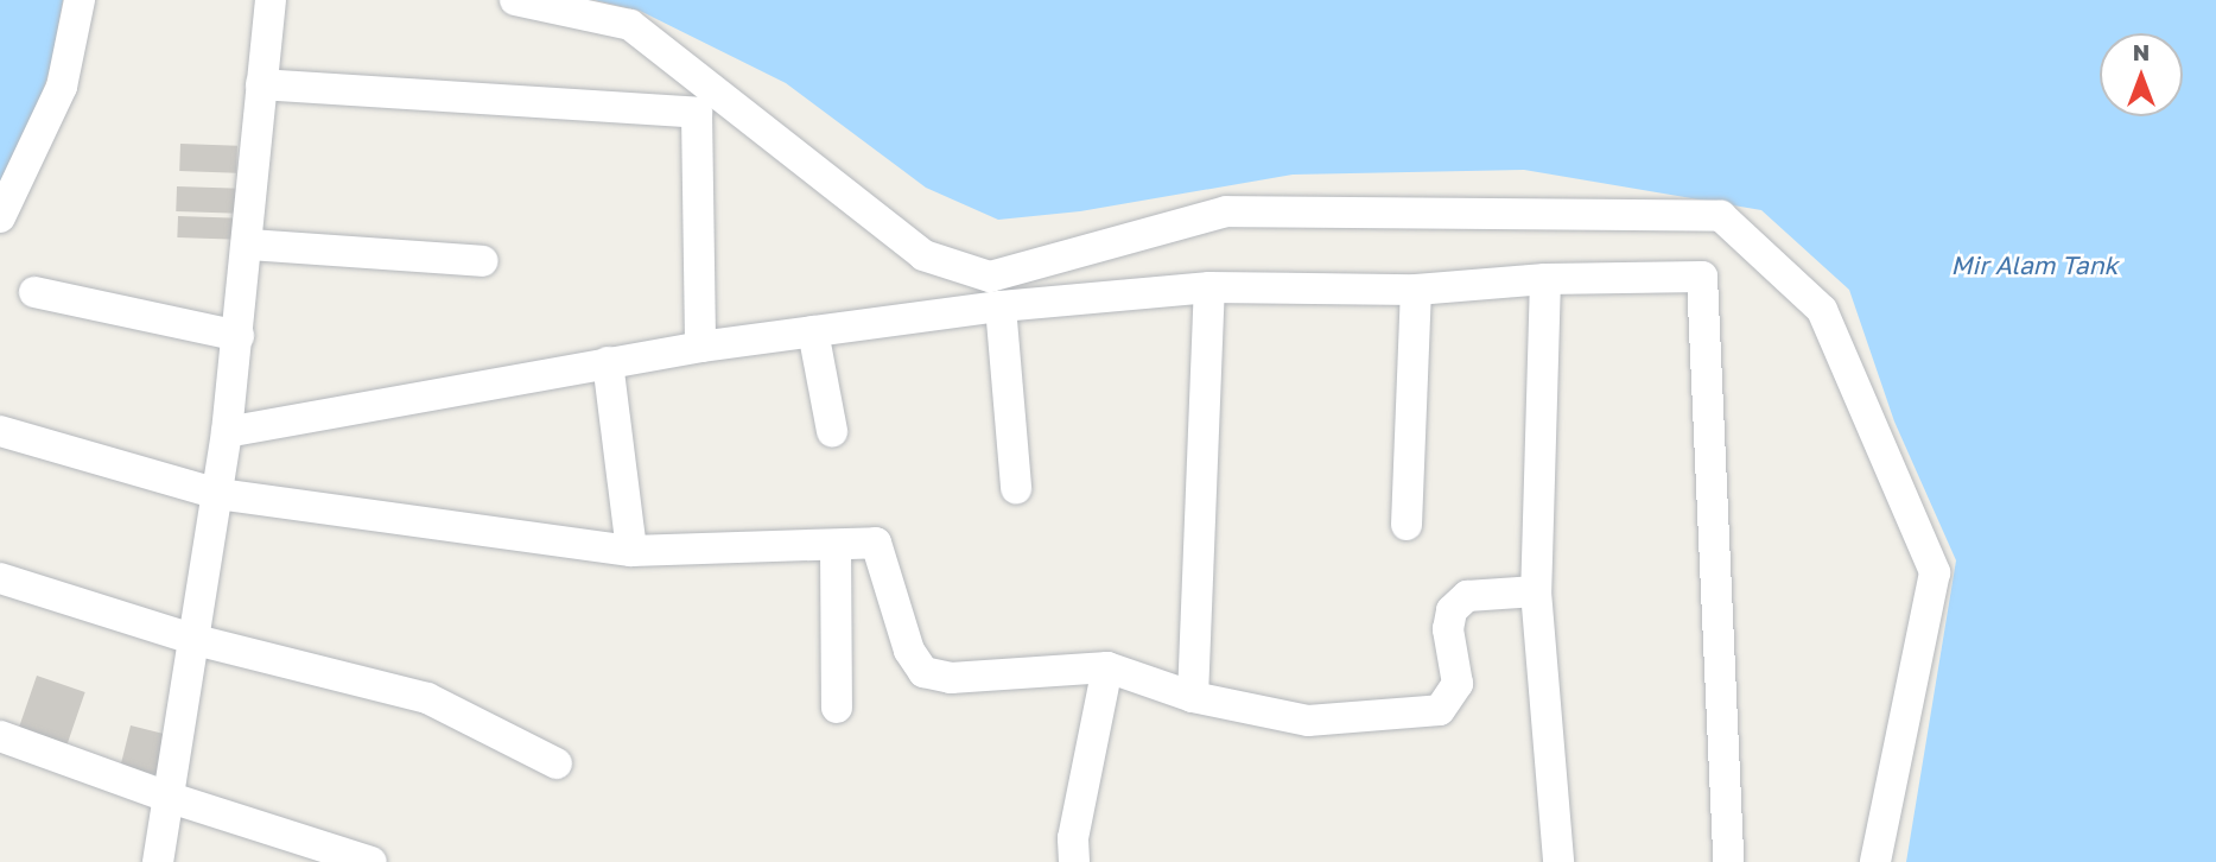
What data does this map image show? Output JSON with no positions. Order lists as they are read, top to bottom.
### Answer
{
  "water": ["Mir Alam Tank"],
  "north": "top"
}
